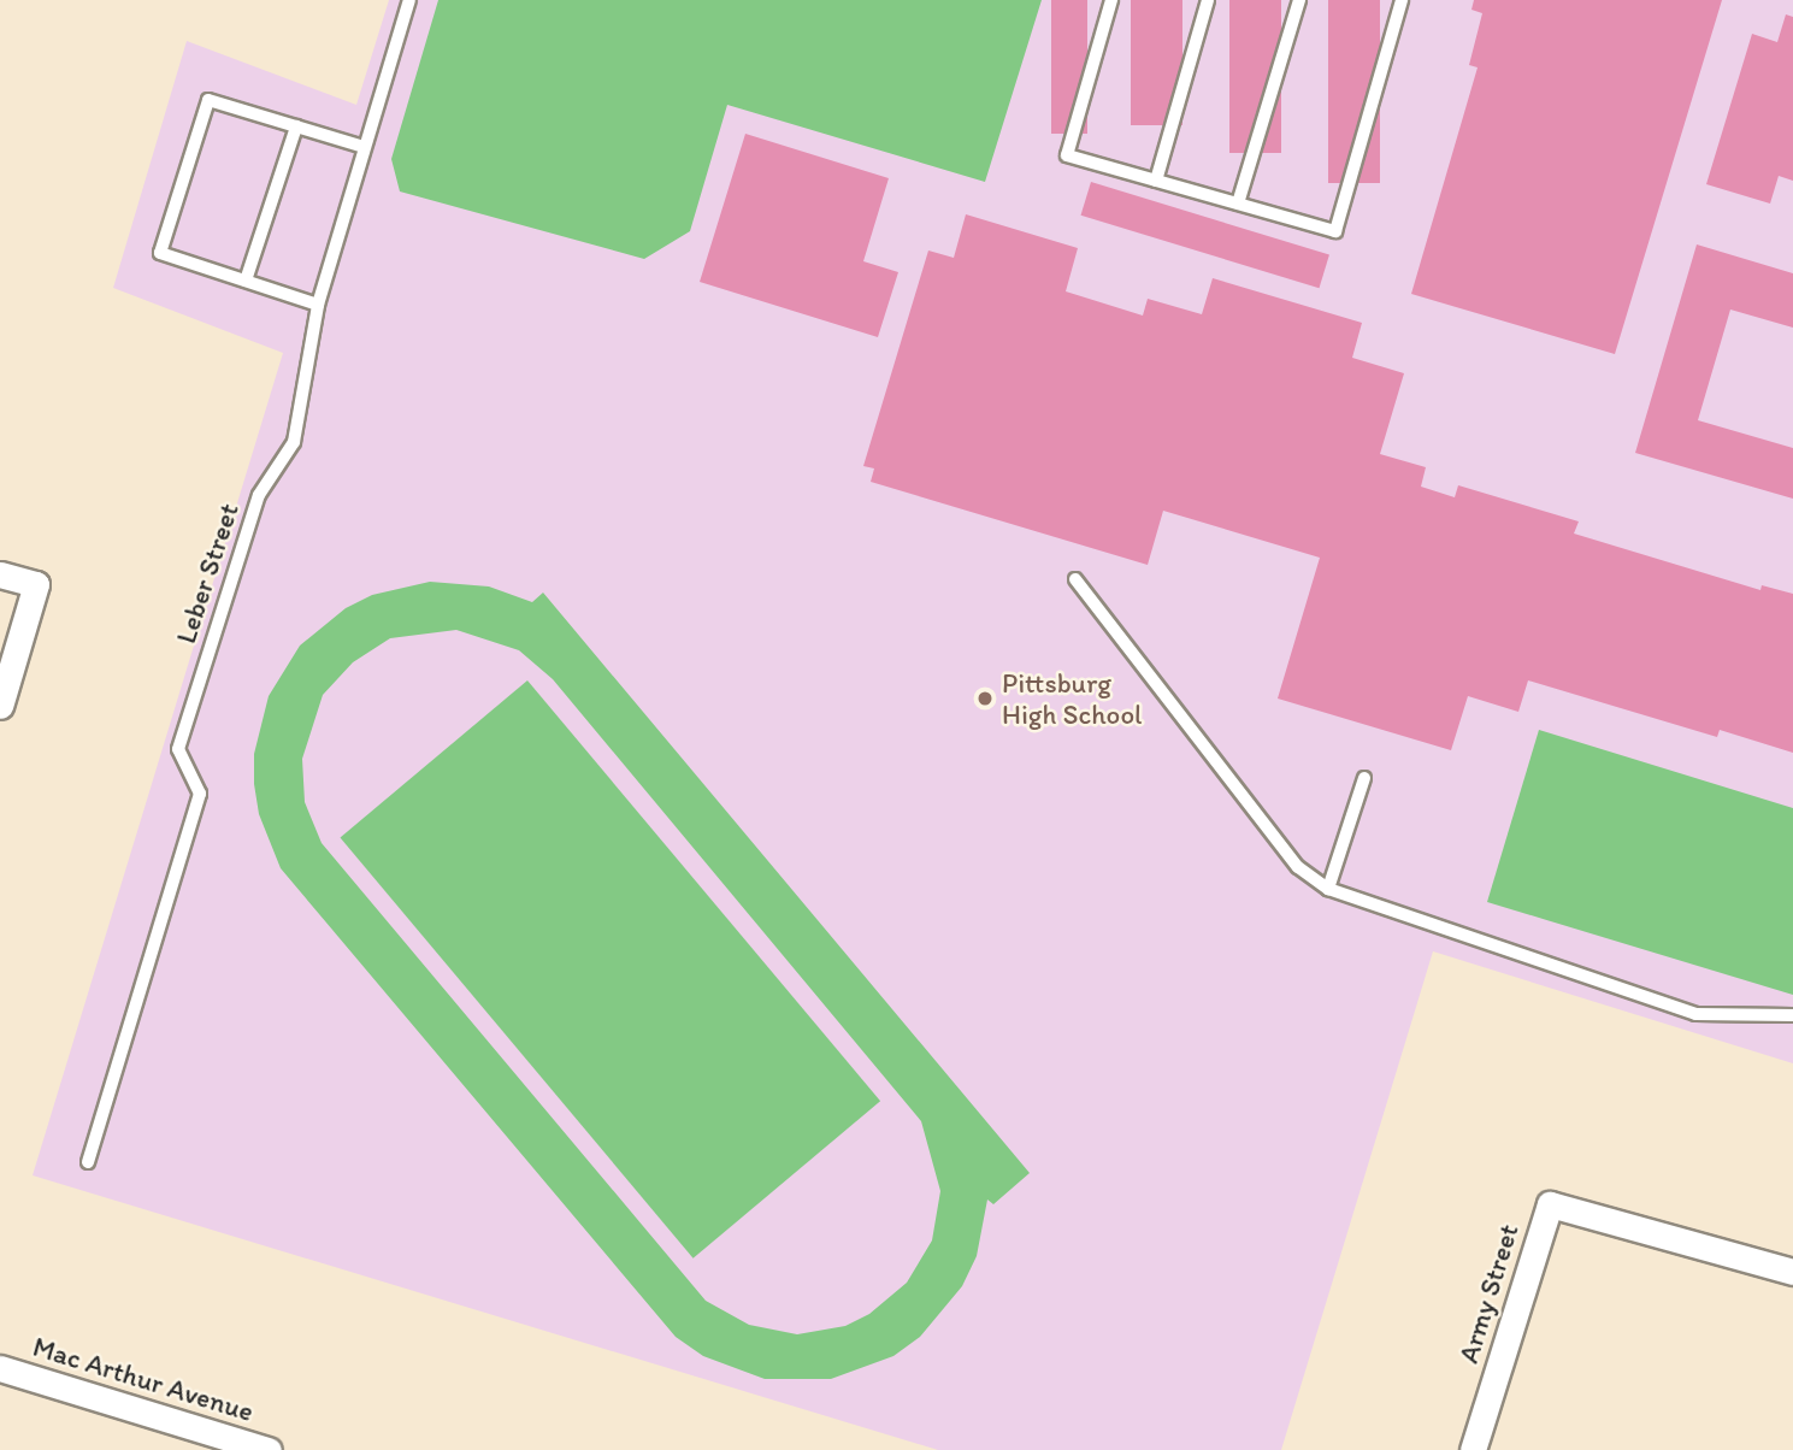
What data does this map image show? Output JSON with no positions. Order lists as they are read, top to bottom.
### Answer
{
  "streets": {
    "street": ["Army Street", "Mac Arthur Avenue"],
    "lane": ["Leber Street"]
  },
  "places": ["Pittsburg High School"]
}
